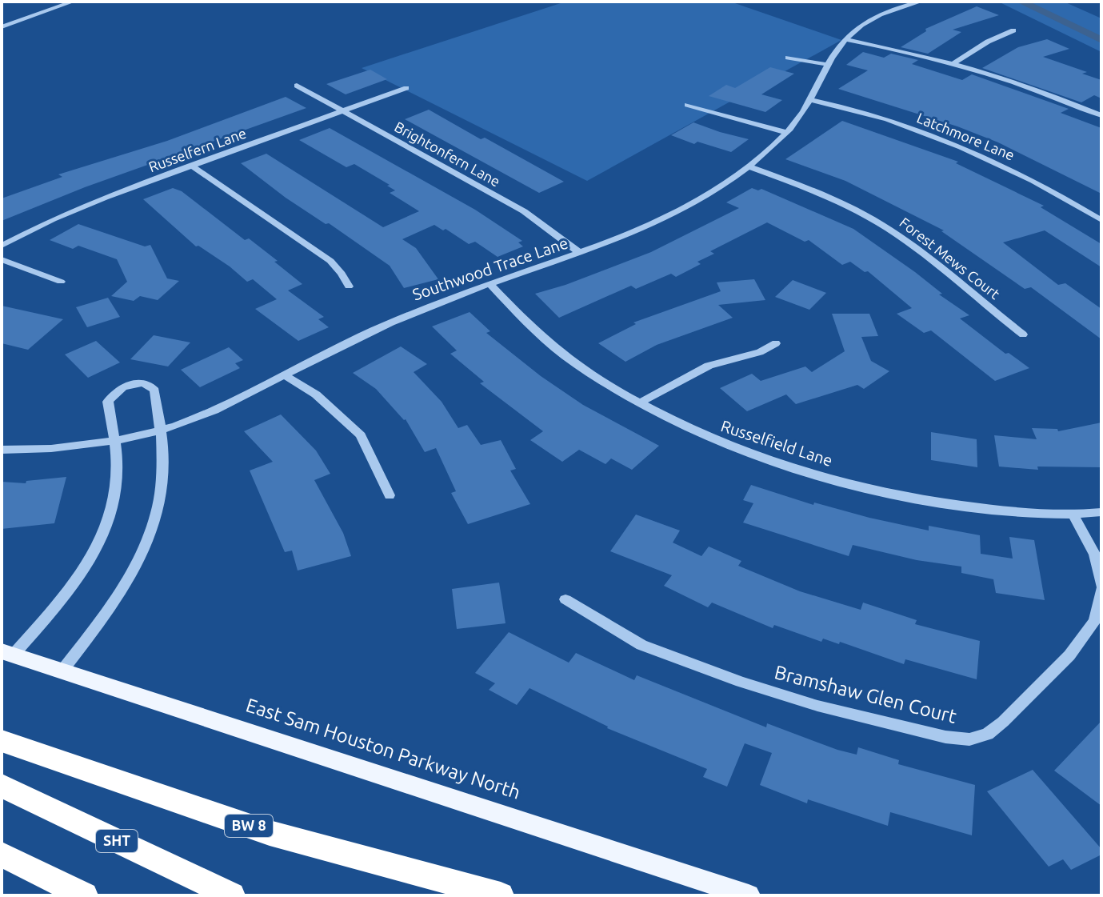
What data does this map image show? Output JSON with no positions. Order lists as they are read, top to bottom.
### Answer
{
  "streets": {
    "highway": ["BW 8", "SHT"],
    "main road": ["East Sam Houston Parkway North"],
    "street": [
      "Latchmore Lane",
      "Russelfern Lane",
      "Brightonfern Lane",
      "Forest Mews Court",
      "Southwood Trace Lane",
      "Russelfield Lane",
      "Bramshaw Glen Court"
    ]
  },
  "crossings": [
    ["Latchmore Lane", "Southwood Trace Lane"],
    ["Russelfern Lane", "Brightonfern Lane"],
    ["Brightonfern Lane", "Southwood Trace Lane"],
    ["Forest Mews Court", "Southwood Trace Lane"],
    ["Southwood Trace Lane", "Russelfield Lane"]
  ]
}
